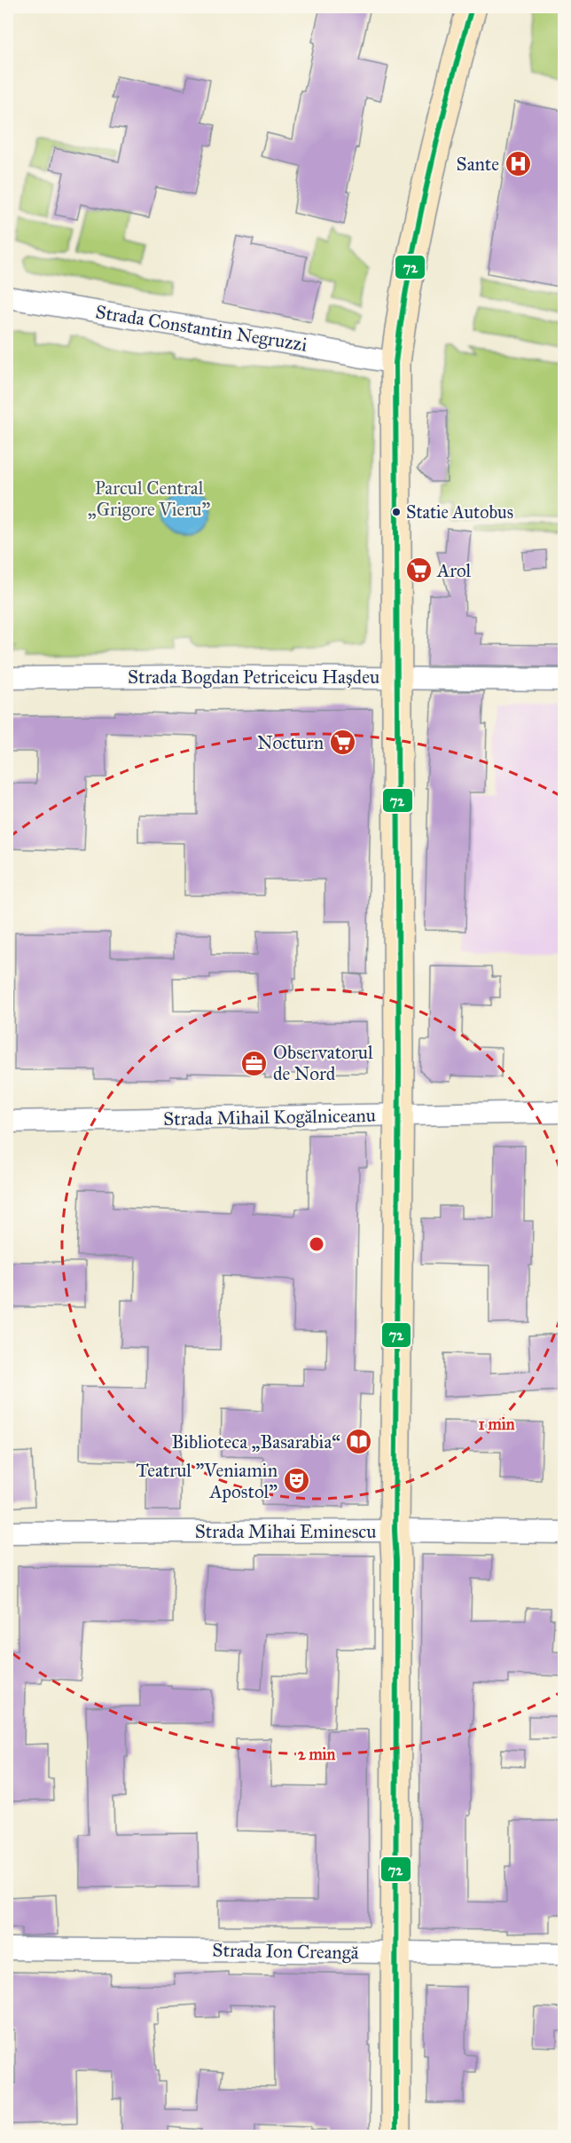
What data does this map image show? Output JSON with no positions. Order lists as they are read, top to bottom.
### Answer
{
  "streets": {
    "street": [
      "Strada Constantin Negruzzi",
      "Strada Bogdan Petriceicu Hașdeu",
      "Strada Mihail Kogălniceanu",
      "Strada Mihai Eminescu",
      "Strada Ion Creangă"
    ]
  },
  "parks": ["Parcul Central „Grigore Vieru”"],
  "places": {
    "hospital": ["Sante"],
    "other": ["Statie Autobus"],
    "supermarket": ["Arol", "Nocturn"],
    "office": ["Observatorul de Nord"],
    "library": ["Biblioteca „Basarabia“"],
    "theatre": ["Teatrul \"Veniamin Apostol\""]
  },
  "lines": ["transit line 72"],
  "rings": ["1 min", "2 min"]
}
